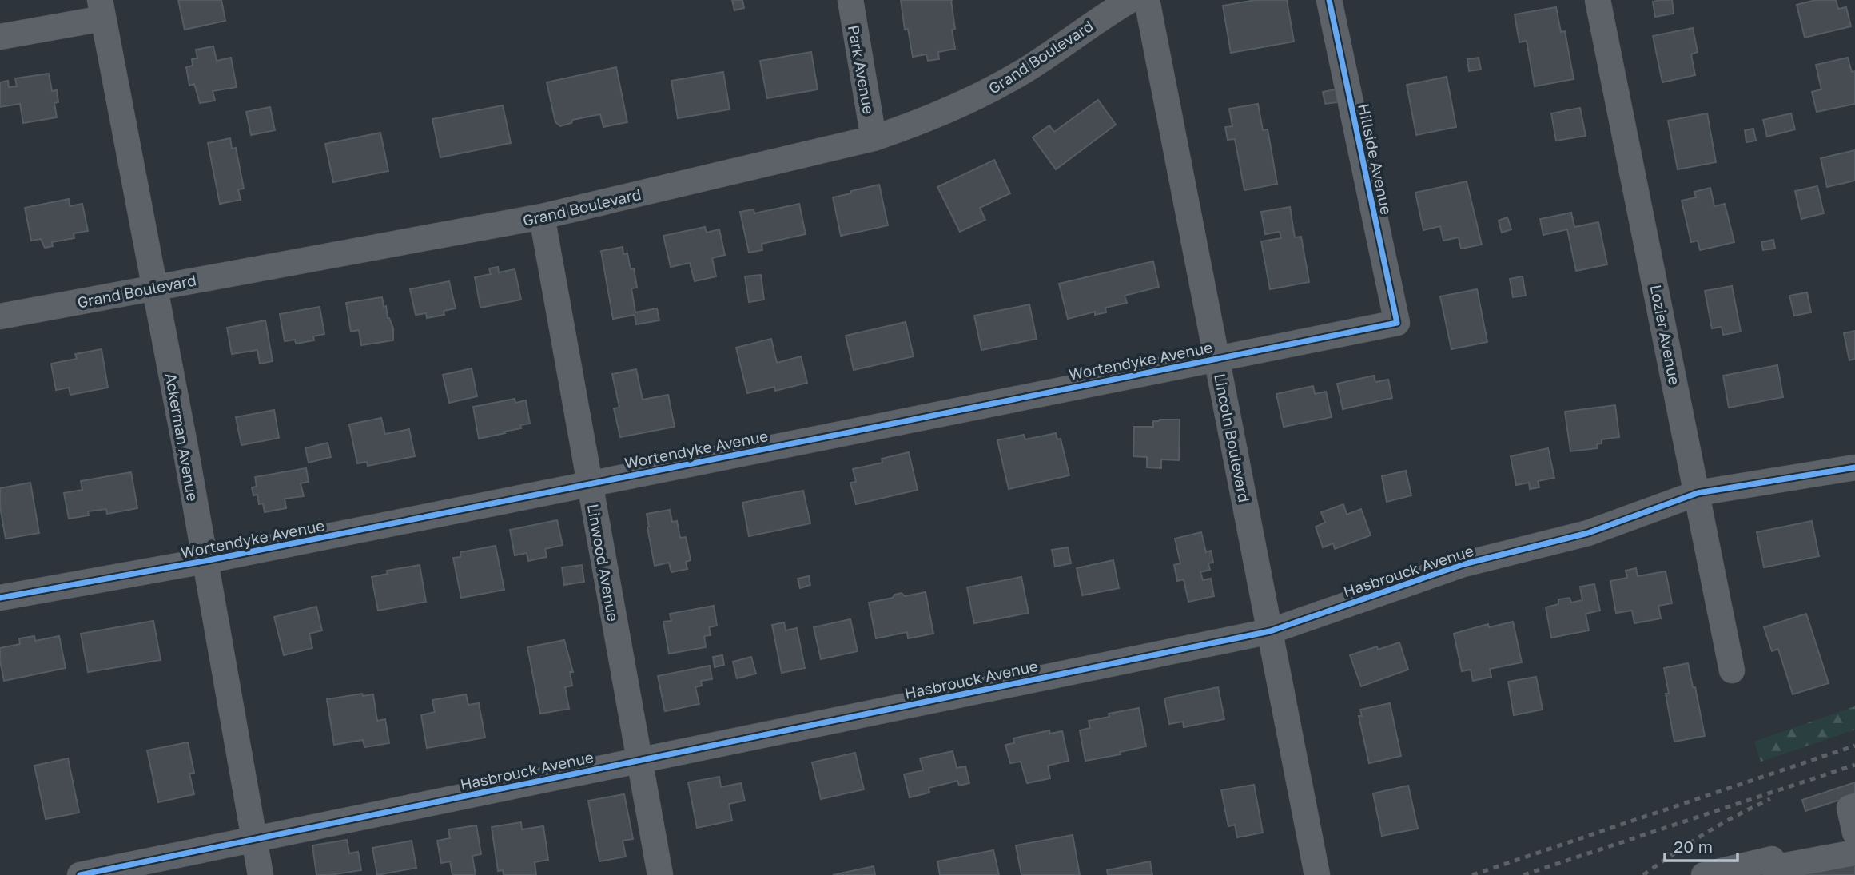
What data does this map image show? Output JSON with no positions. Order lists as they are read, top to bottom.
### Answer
{
  "streets": {
    "street": [
      "Grand Boulevard",
      "Park Avenue",
      "Hillside Avenue",
      "Lozier Avenue",
      "Wortendyke Avenue",
      "Ackerman Avenue",
      "Lincoln Boulevard",
      "Linwood Avenue",
      "Hasbrouck Avenue"
    ]
  },
  "crossings": [
    ["Grand Boulevard", "Park Avenue"],
    ["Grand Boulevard", "Ackerman Avenue"],
    ["Grand Boulevard", "Linwood Avenue"],
    ["Hillside Avenue", "Wortendyke Avenue"],
    ["Lozier Avenue", "Hasbrouck Avenue"],
    ["Wortendyke Avenue", "Ackerman Avenue"],
    ["Wortendyke Avenue", "Lincoln Boulevard"],
    ["Wortendyke Avenue", "Linwood Avenue"],
    ["Ackerman Avenue", "Hasbrouck Avenue"],
    ["Lincoln Boulevard", "Hasbrouck Avenue"],
    ["Linwood Avenue", "Hasbrouck Avenue"]
  ],
  "scale_bar": "20 m"
}
